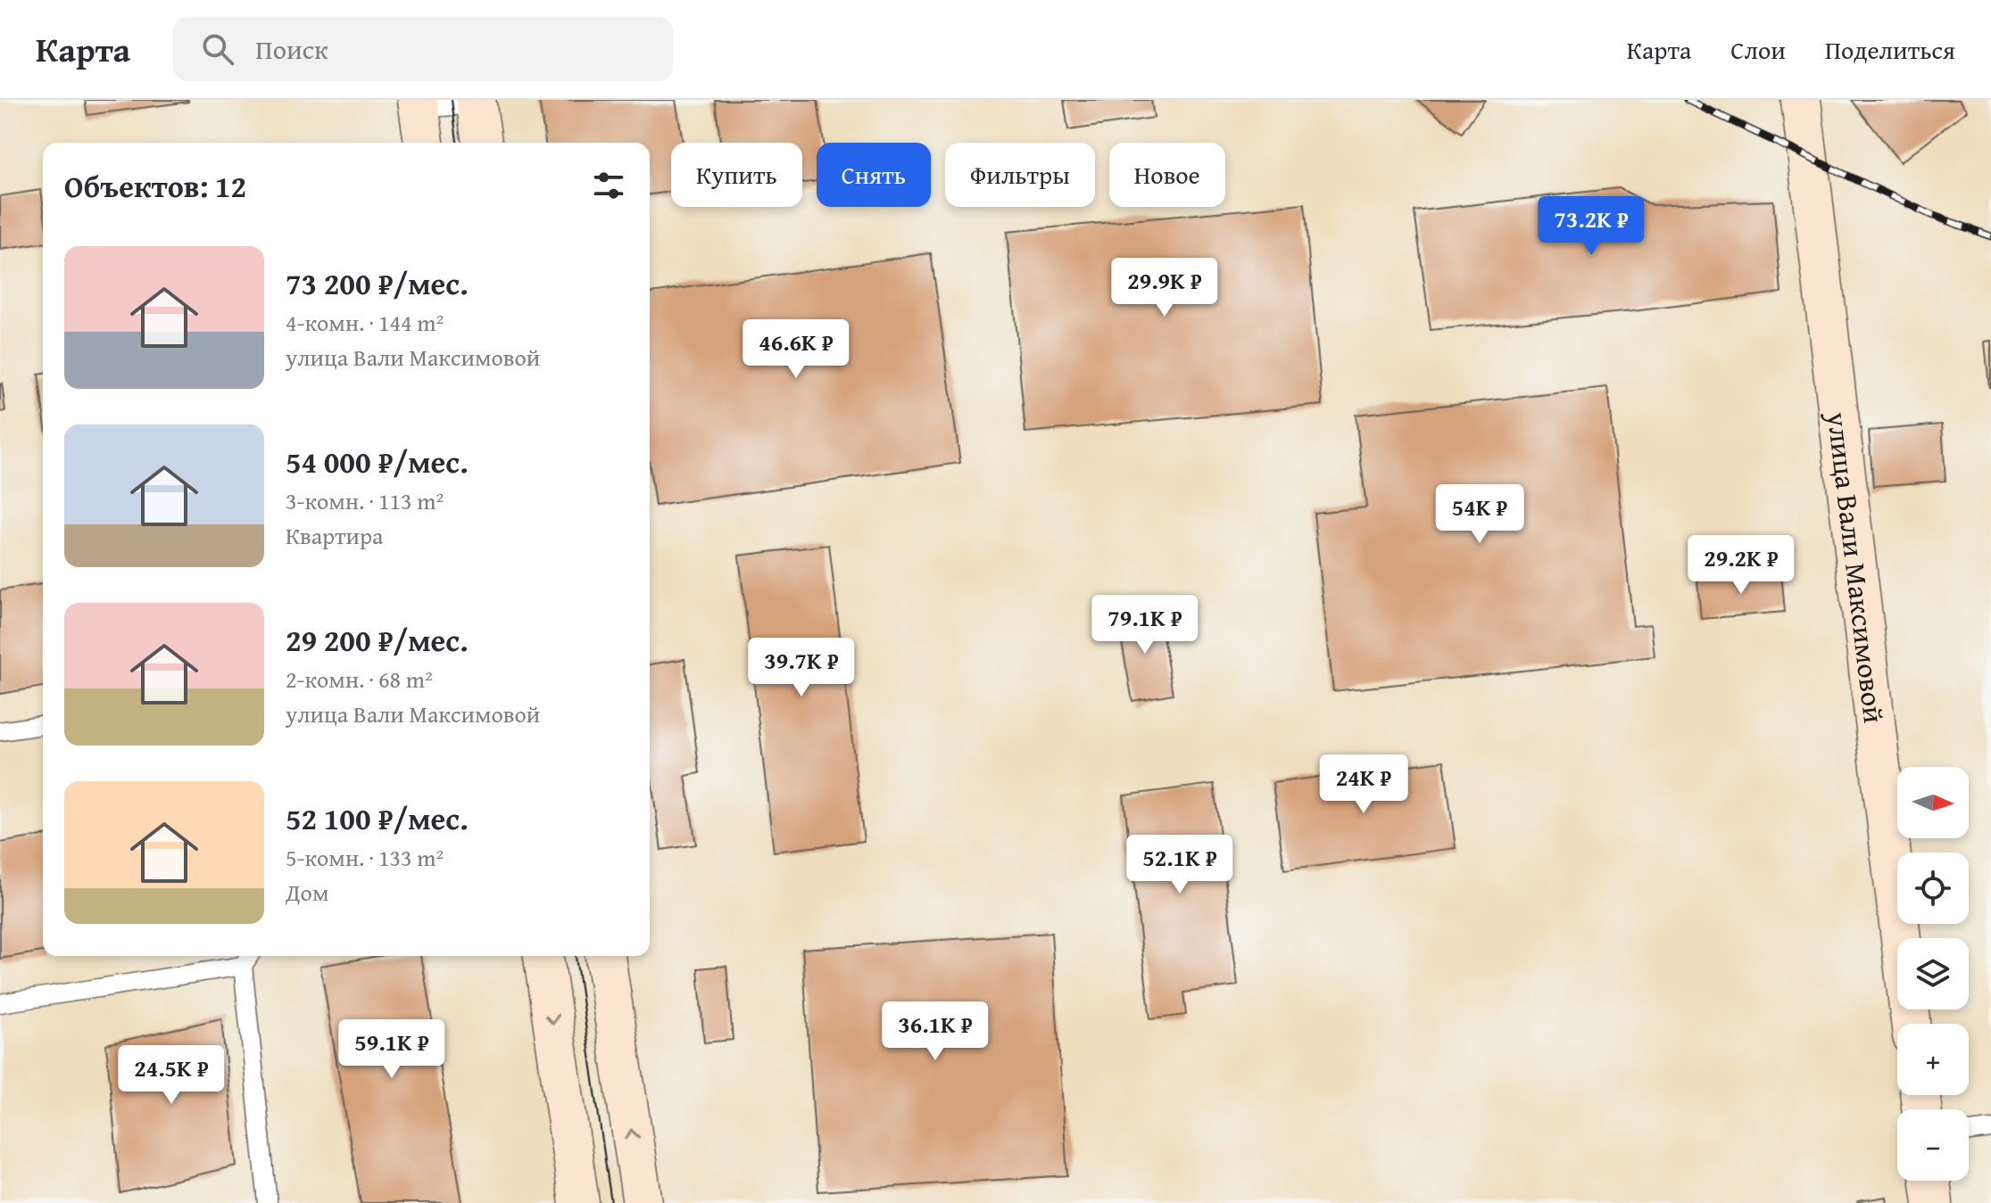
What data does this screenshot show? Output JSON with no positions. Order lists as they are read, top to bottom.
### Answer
{
  "streets": {
    "street": ["улица Вали Максимовой"]
  },
  "north": "right",
  "page": {
    "header": "Карта",
    "search": "Поиск",
    "nav": ["Карта", "Слои", "Поделиться"],
    "chip": [
      "Купить",
      "Снять",
      "Фильтры",
      "Новое"
    ],
    "heading": "Объектов: 12",
    "price": [
      "73.2K ₽",
      "29.9K ₽",
      "46.6K ₽",
      "54K ₽",
      "29.2K ₽",
      "79.1K ₽",
      "39.7K ₽",
      "24K ₽",
      "52.1K ₽",
      "36.1K ₽",
      "59.1K ₽",
      "24.5K ₽"
    ],
    "list": [
      {
        "name": "73 200 ₽/мес.",
        "note": "4-комн. · 144 m² · улица Вали Максимовой"
      },
      {
        "name": "54 000 ₽/мес.",
        "note": "3-комн. · 113 m² · Квартира"
      },
      {
        "name": "29 200 ₽/мес.",
        "note": "2-комн. · 68 m² · улица Вали Максимовой"
      },
      {
        "name": "52 100 ₽/мес.",
        "note": "5-комн. · 133 m² · Дом"
      }
    ],
    "map_buttons": ["+", "−"]
  }
}
